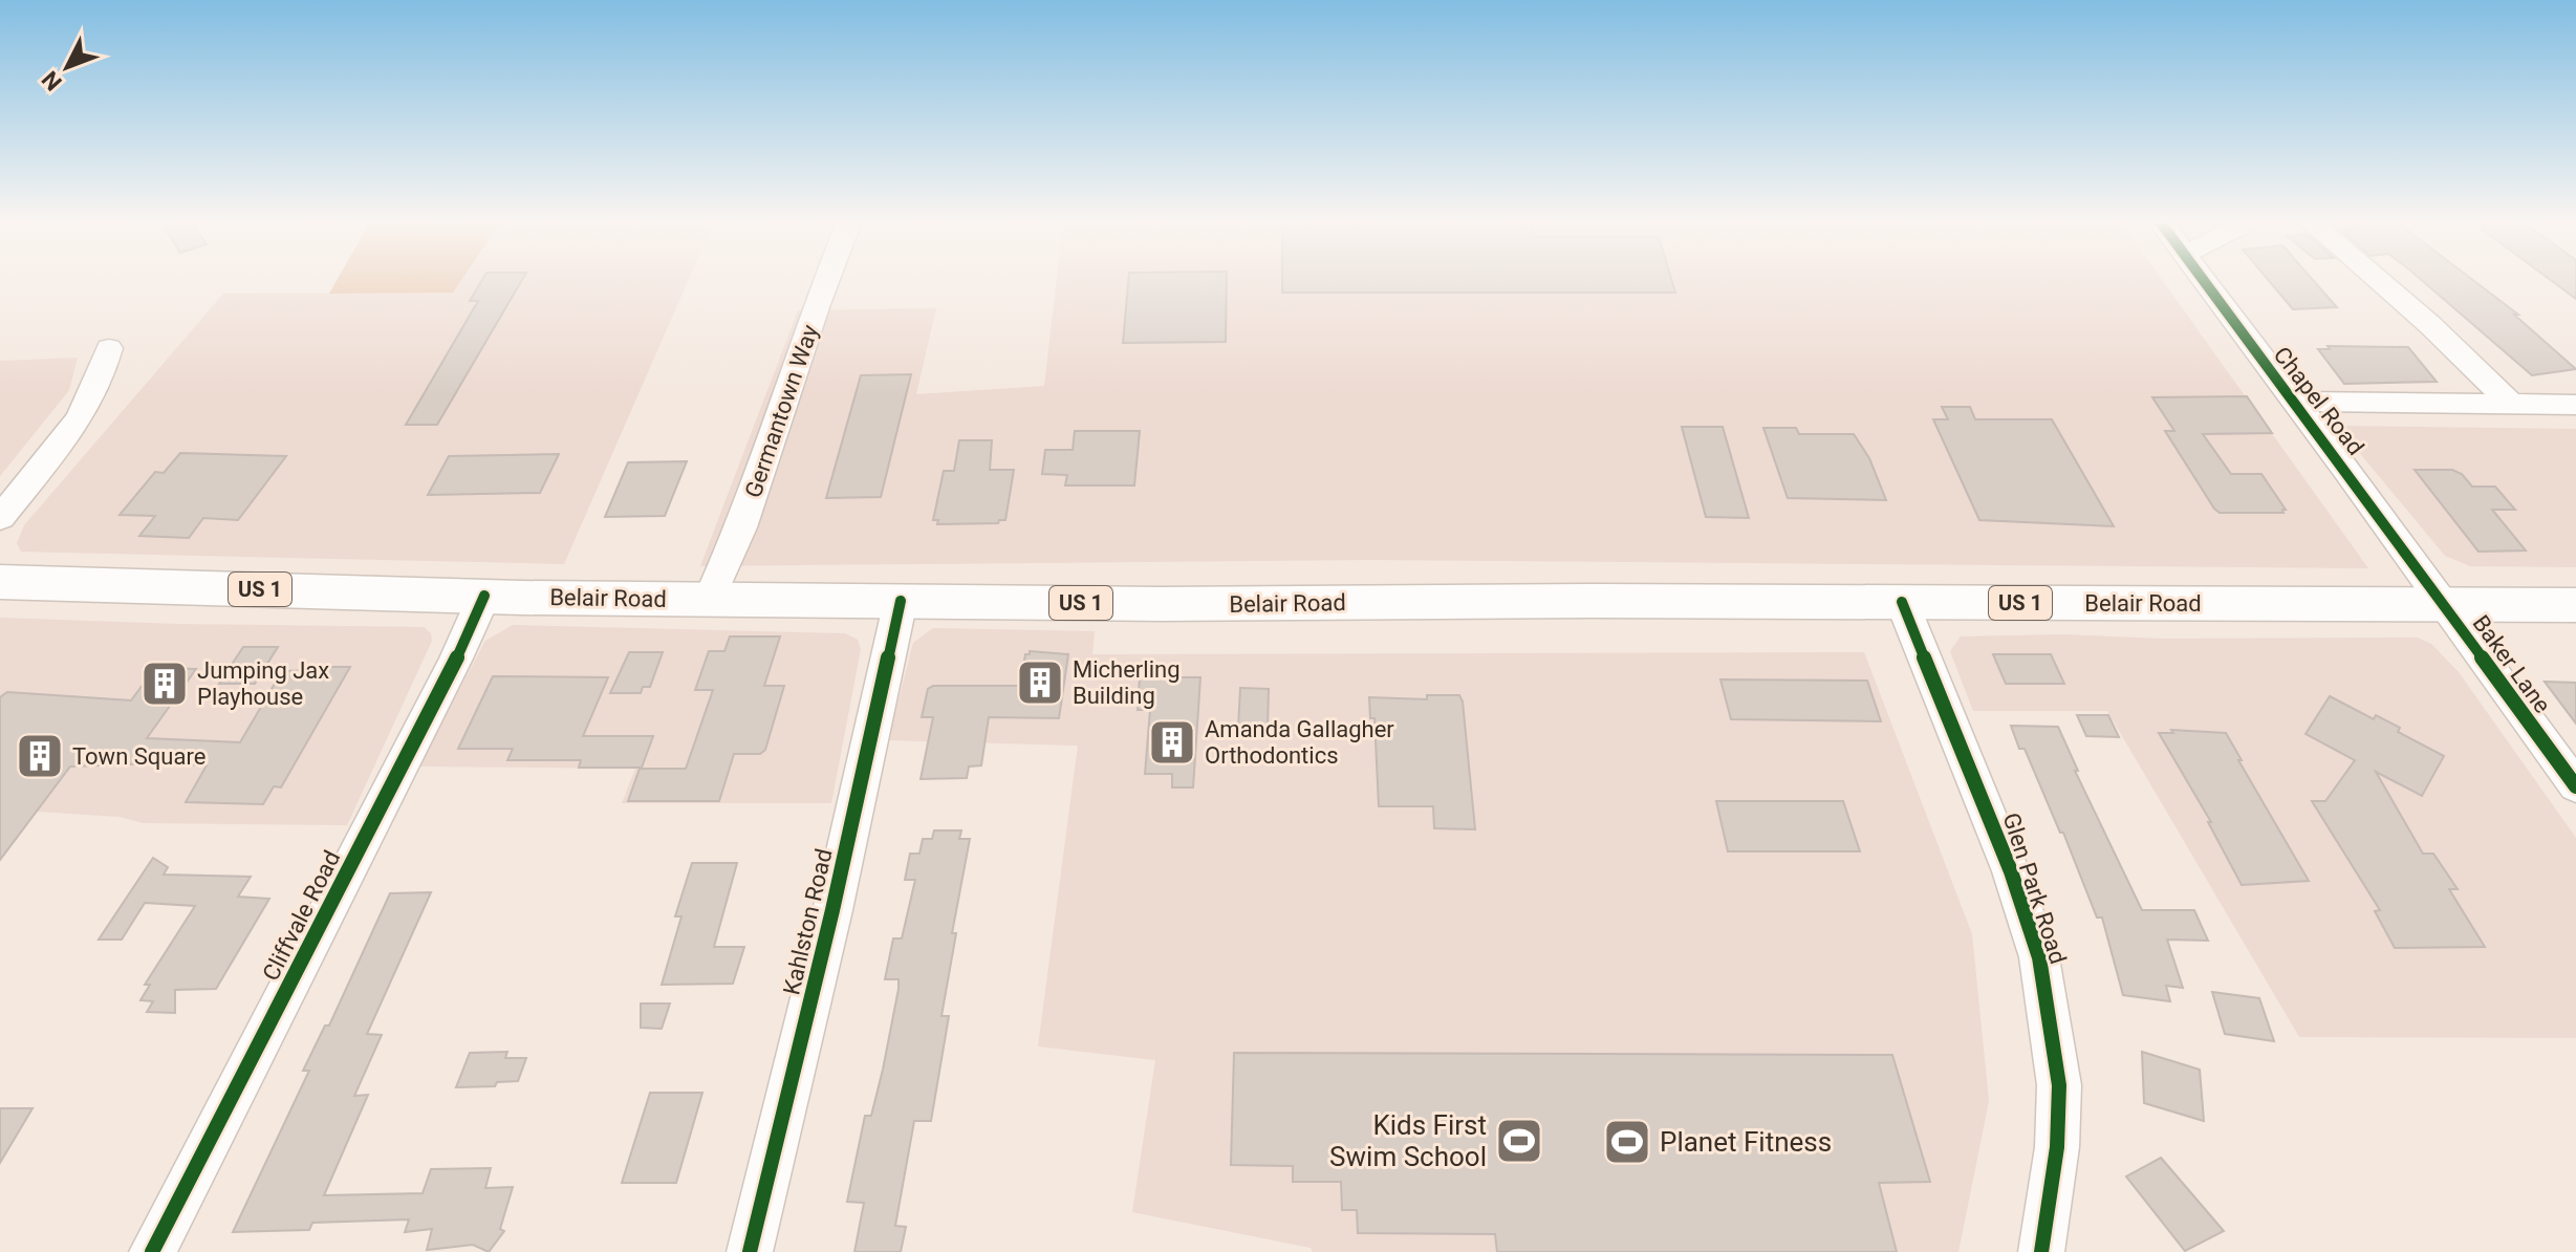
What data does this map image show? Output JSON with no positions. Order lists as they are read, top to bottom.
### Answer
{
  "streets": {
    "highway": ["US 1", "Belair Road"],
    "street": [
      "Chapel Road",
      "Germantown Way",
      "Baker Lane",
      "Glen Park Road",
      "Cliffvale Road",
      "Kahlston Road"
    ]
  },
  "crossings": [
    ["Chapel Road", "Belair Road"],
    ["Chapel Road", "Baker Lane"],
    ["Germantown Way", "Belair Road"],
    ["Belair Road", "Baker Lane"],
    ["Belair Road", "Glen Park Road"],
    ["Belair Road", "Cliffvale Road"],
    ["Belair Road", "Kahlston Road"]
  ],
  "places": {
    "building": [
      "Micherling Building",
      "Jumping Jax Playhouse",
      "Amanda Gallagher Orthodontics",
      "Town Square"
    ],
    "sports": ["Kids First Swim School", "Planet Fitness"]
  },
  "north": "bottom left"
}
